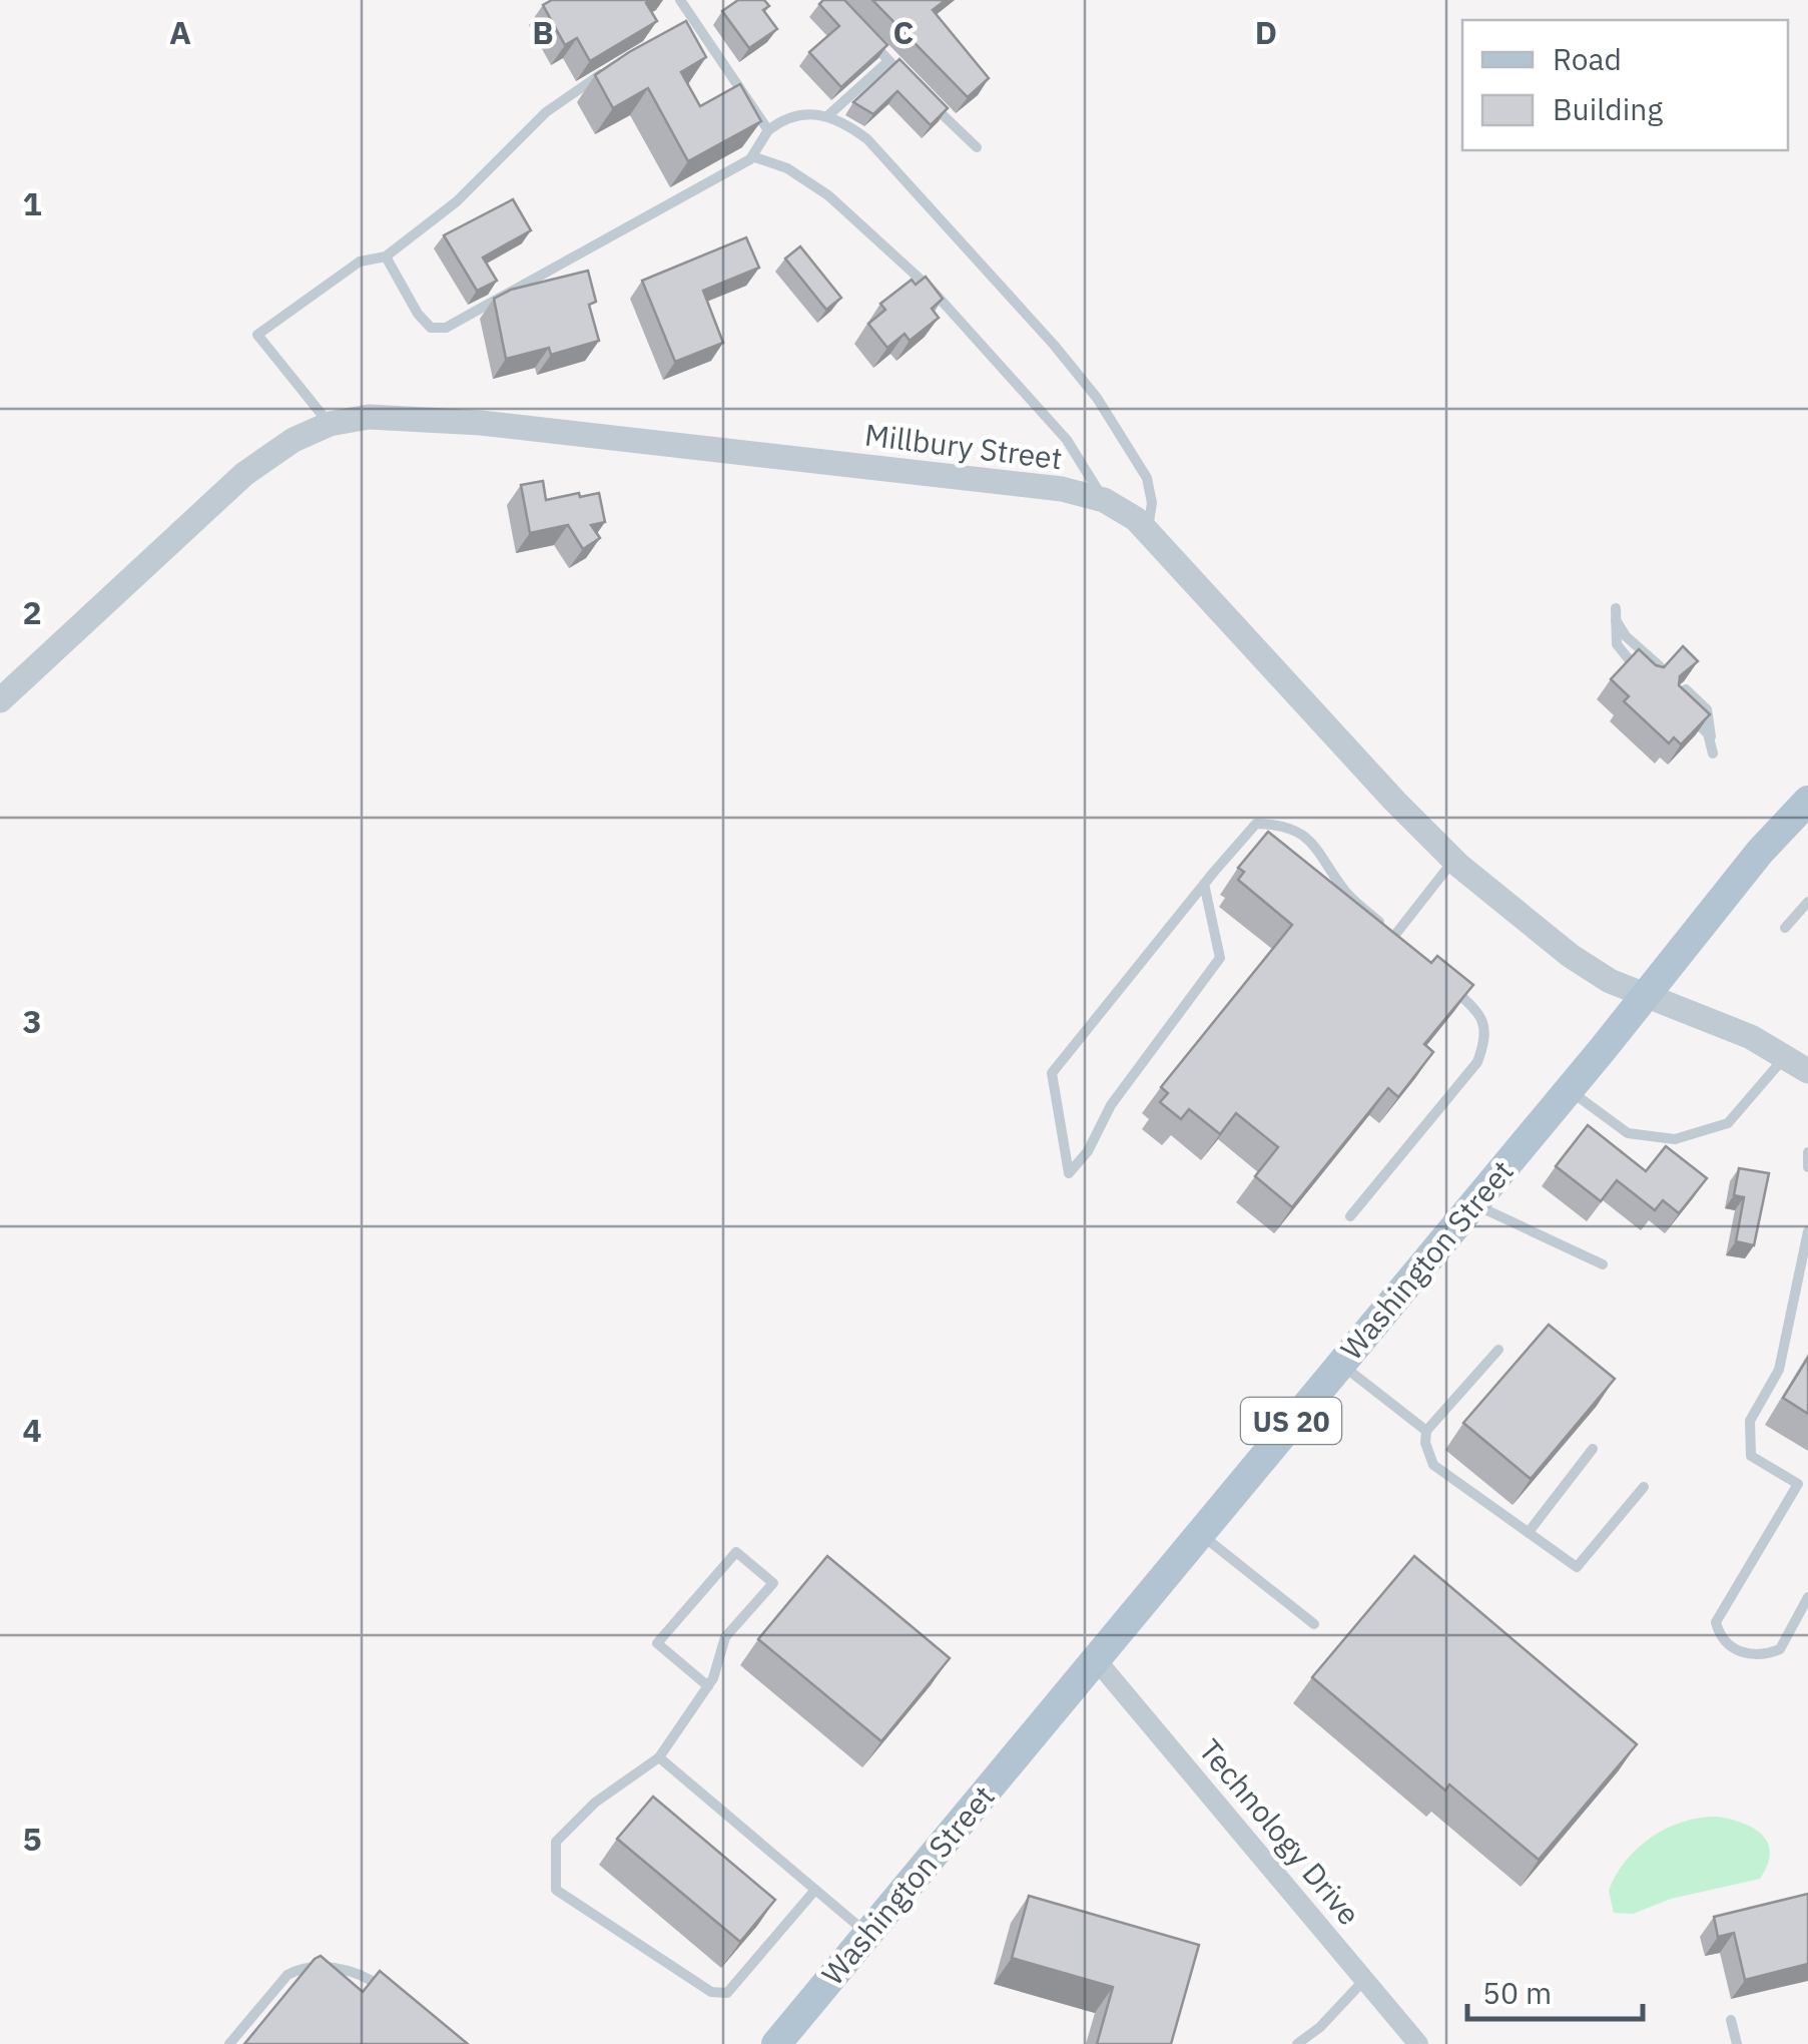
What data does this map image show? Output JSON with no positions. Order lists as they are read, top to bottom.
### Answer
{
  "streets": {
    "main road": ["Washington Street", "US 20"],
    "street": ["Millbury Street", "Technology Drive"]
  },
  "crossings": [
    ["Millbury Street", "Washington Street"],
    ["Washington Street", "Technology Drive"]
  ],
  "legend": ["Road", "Building"],
  "scale_bar": "50 m",
  "grid": {
    "columns": [
      "A",
      "B",
      "C",
      "D"
    ],
    "rows": [
      "1",
      "2",
      "3",
      "4",
      "5"
    ]
  }
}
